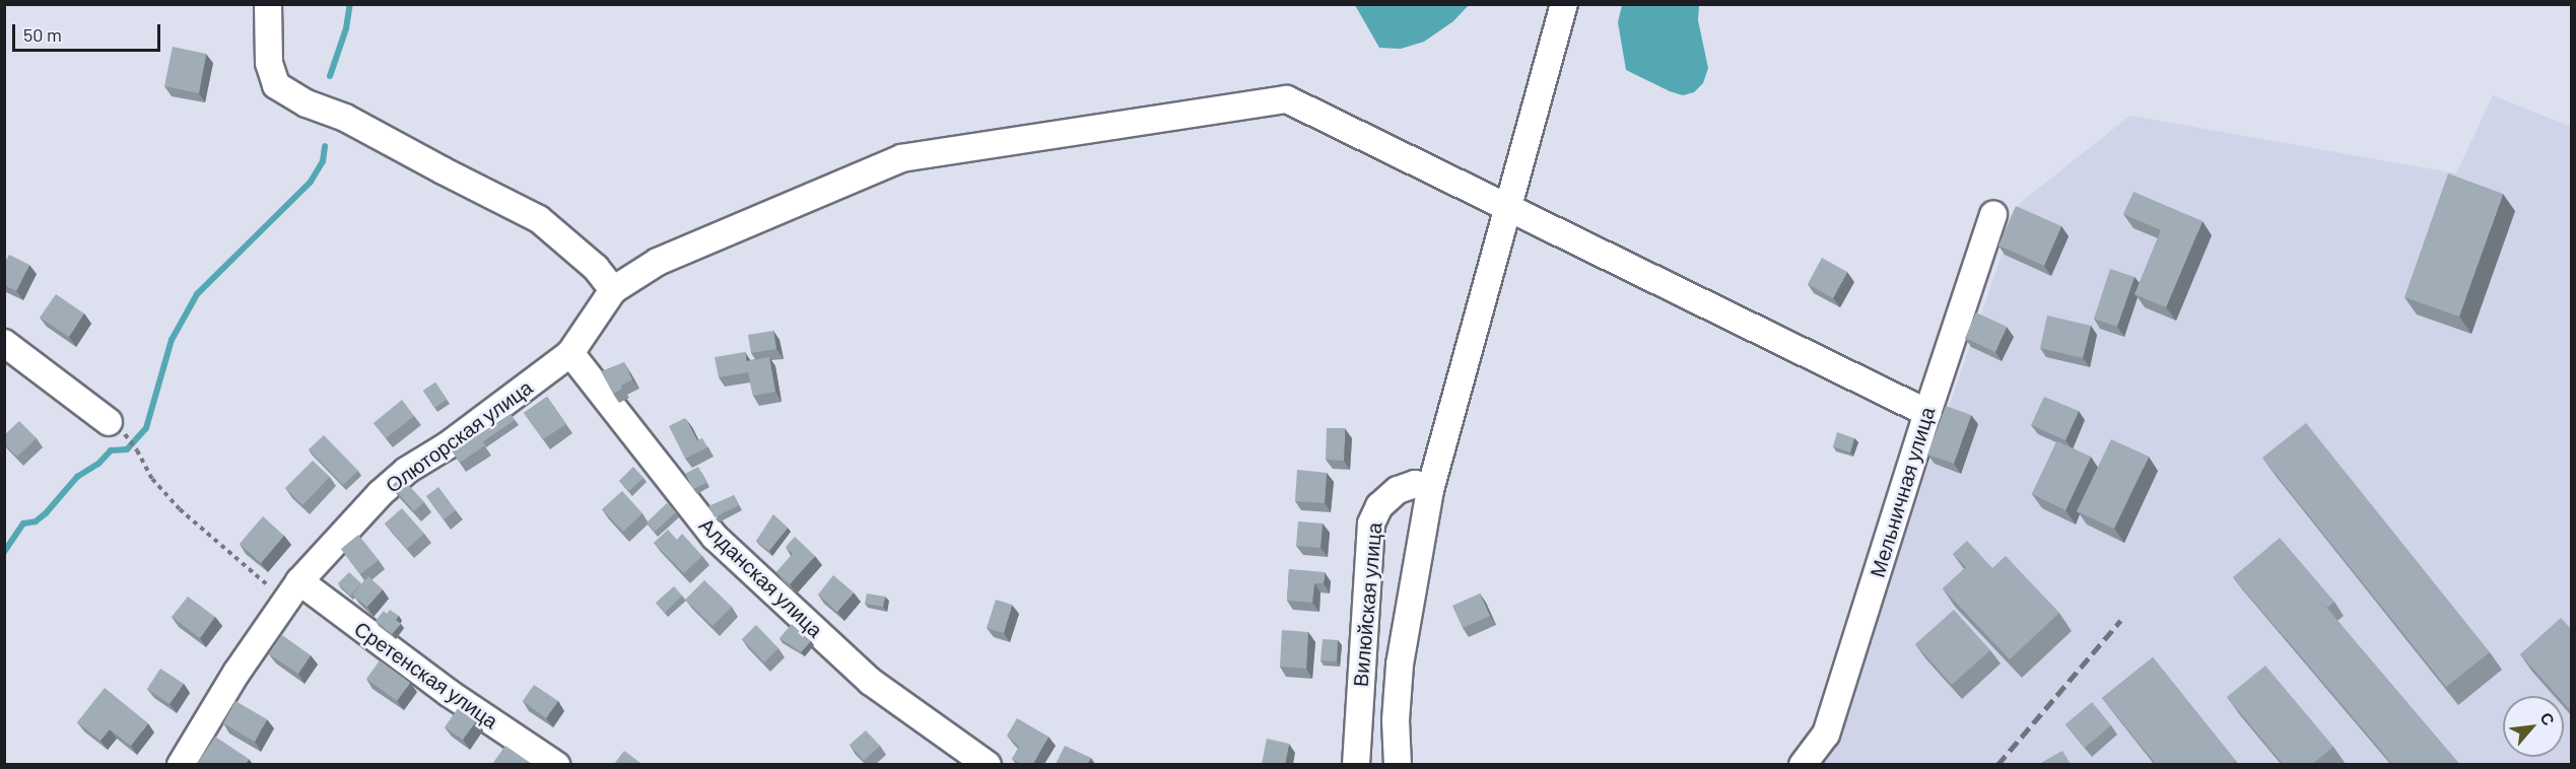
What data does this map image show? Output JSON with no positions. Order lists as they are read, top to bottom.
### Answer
{
  "streets": {
    "street": [
      "Олюторская улица",
      "Мельничная улица",
      "Алданская улица",
      "Вилюйская улица",
      "Сретенская улица"
    ]
  },
  "crossings": [
    ["Олюторская улица", "Алданская улица"],
    ["Олюторская улица", "Сретенская улица"]
  ],
  "scale_bar": "50 m",
  "north": "top right"
}
